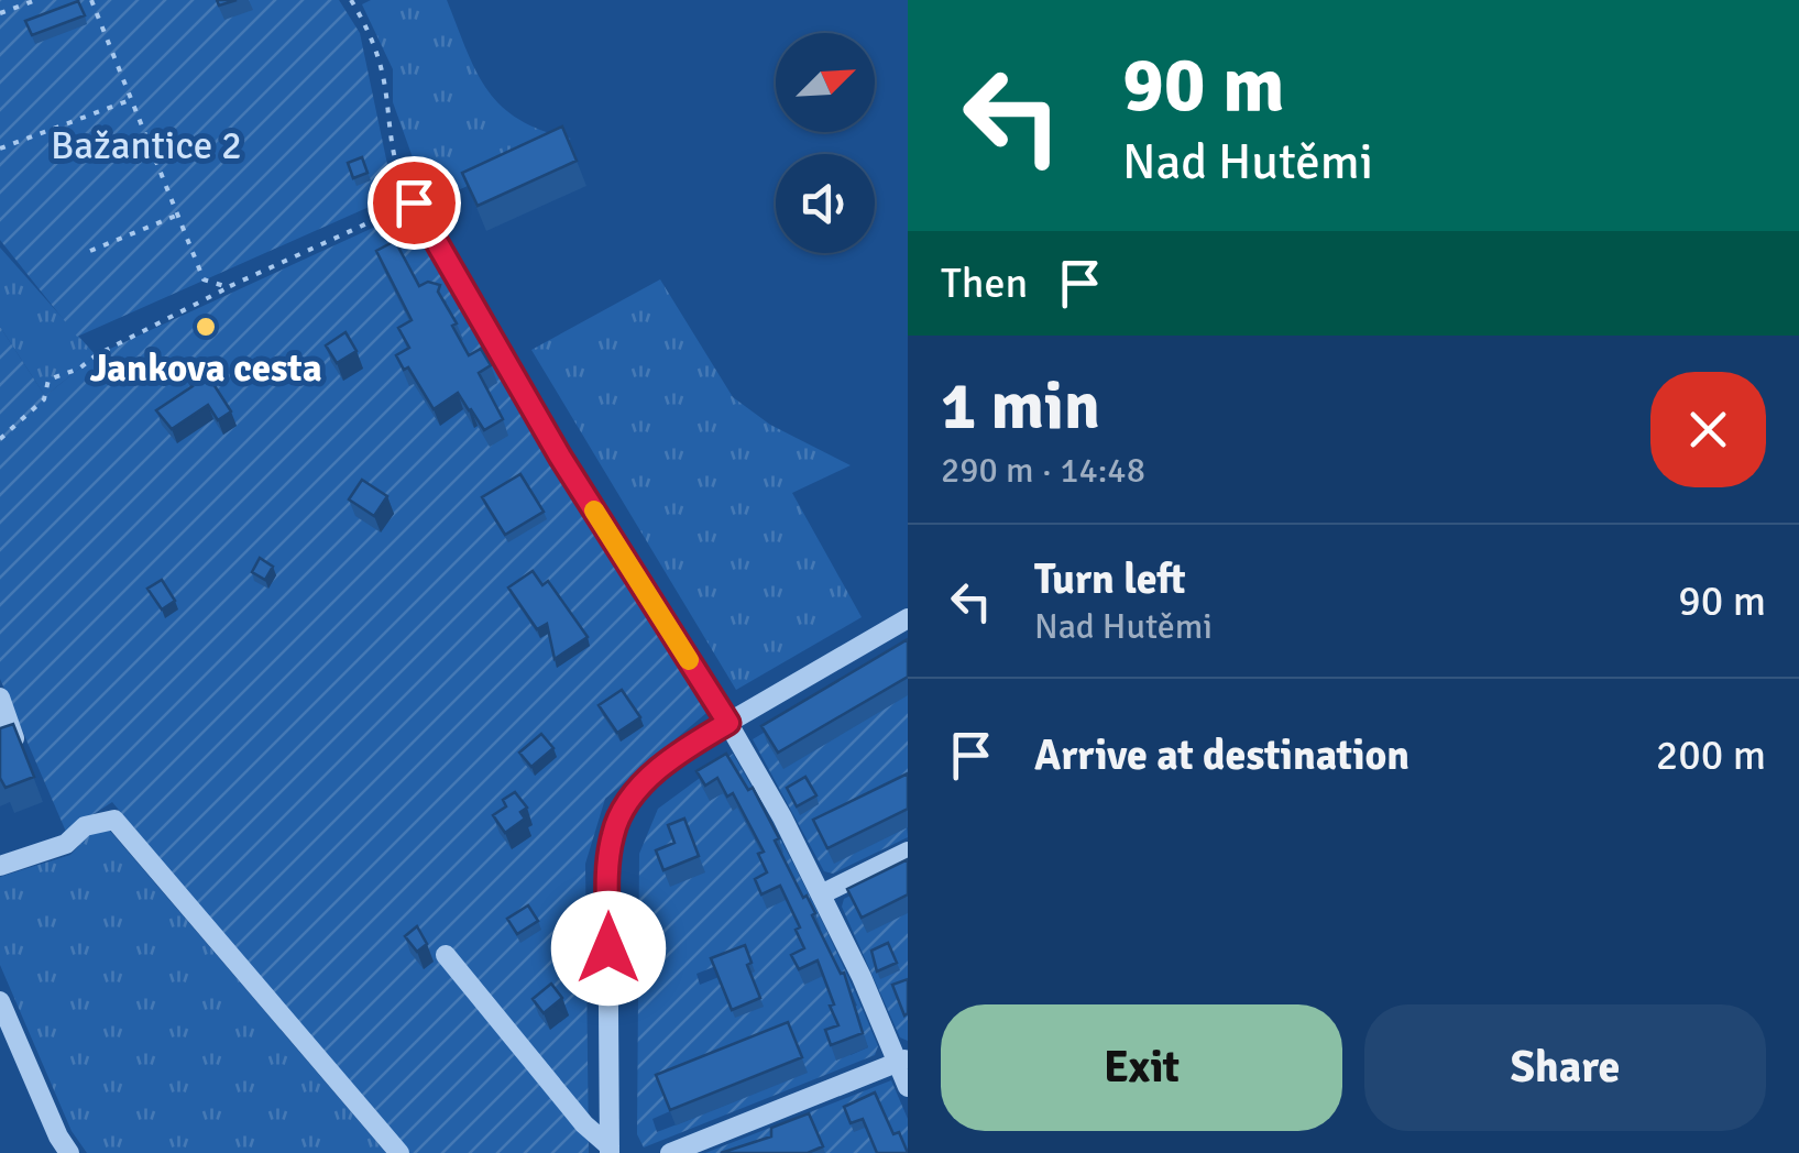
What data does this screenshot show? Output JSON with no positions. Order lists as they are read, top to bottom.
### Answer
{
  "parks": ["Bažantice 2"],
  "places": ["Jankova cesta"],
  "north": "top right",
  "page": {
    "turn": ["90 m", "Nad Hutěmi"],
    "then": "Then",
    "heading": ["1 min", "290 m · 14:48"],
    "list": [
      {
        "name": "Turn left",
        "note": "Nad Hutěmi",
        "value": "90 m"
      },
      {
        "name": "Arrive at destination",
        "value": "200 m"
      }
    ],
    "buttons": ["Exit", "Share"]
  }
}
